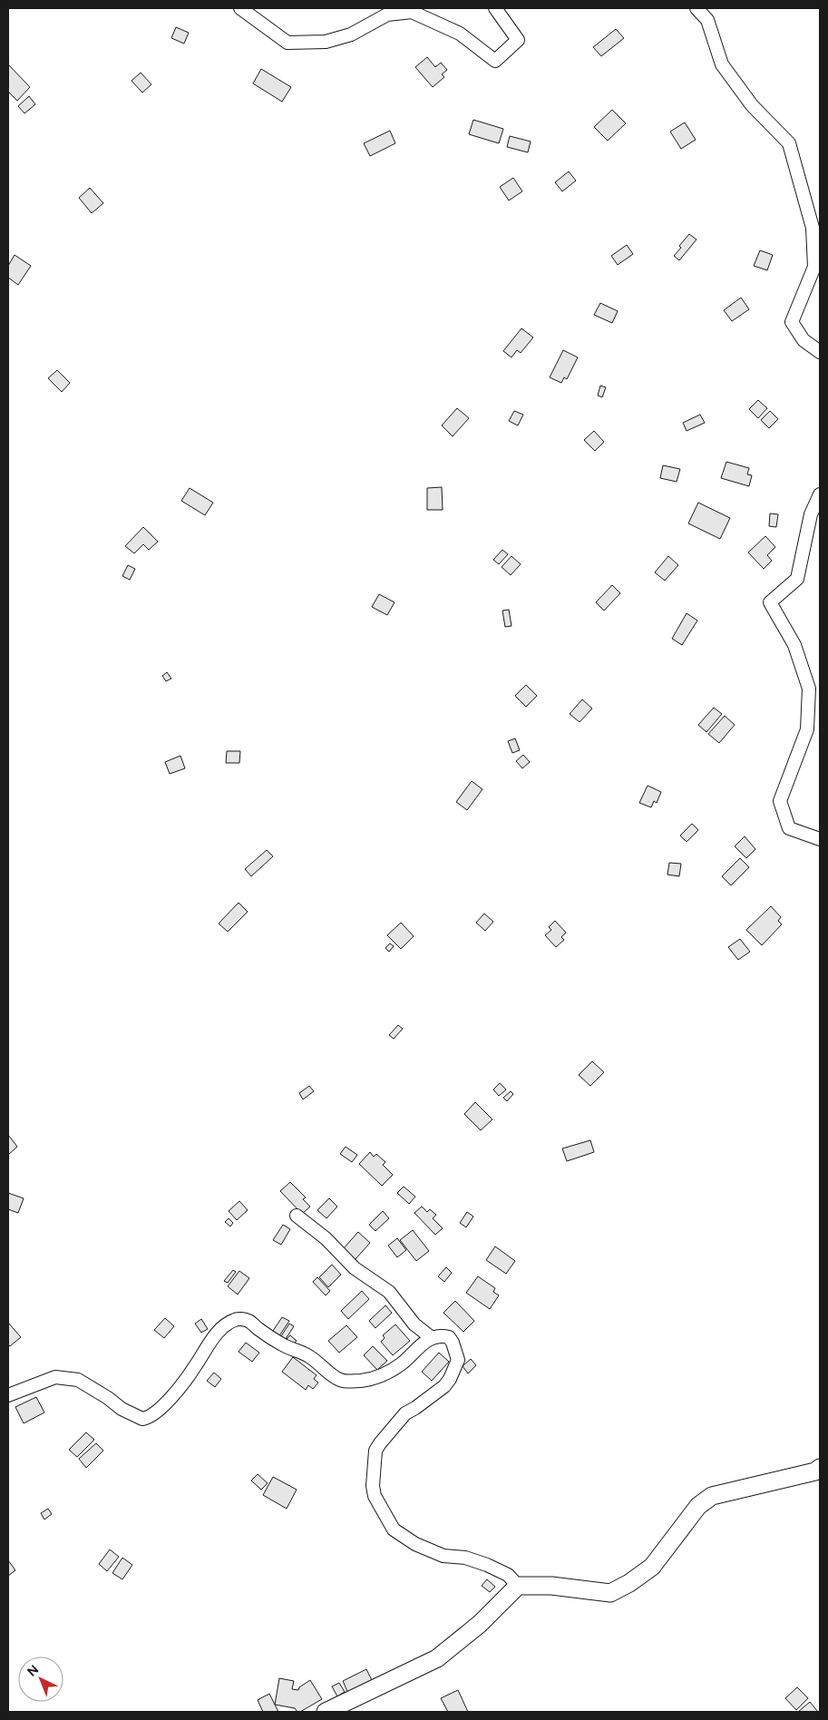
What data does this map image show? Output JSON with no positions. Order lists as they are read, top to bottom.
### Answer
{
  "north": "top left"
}
